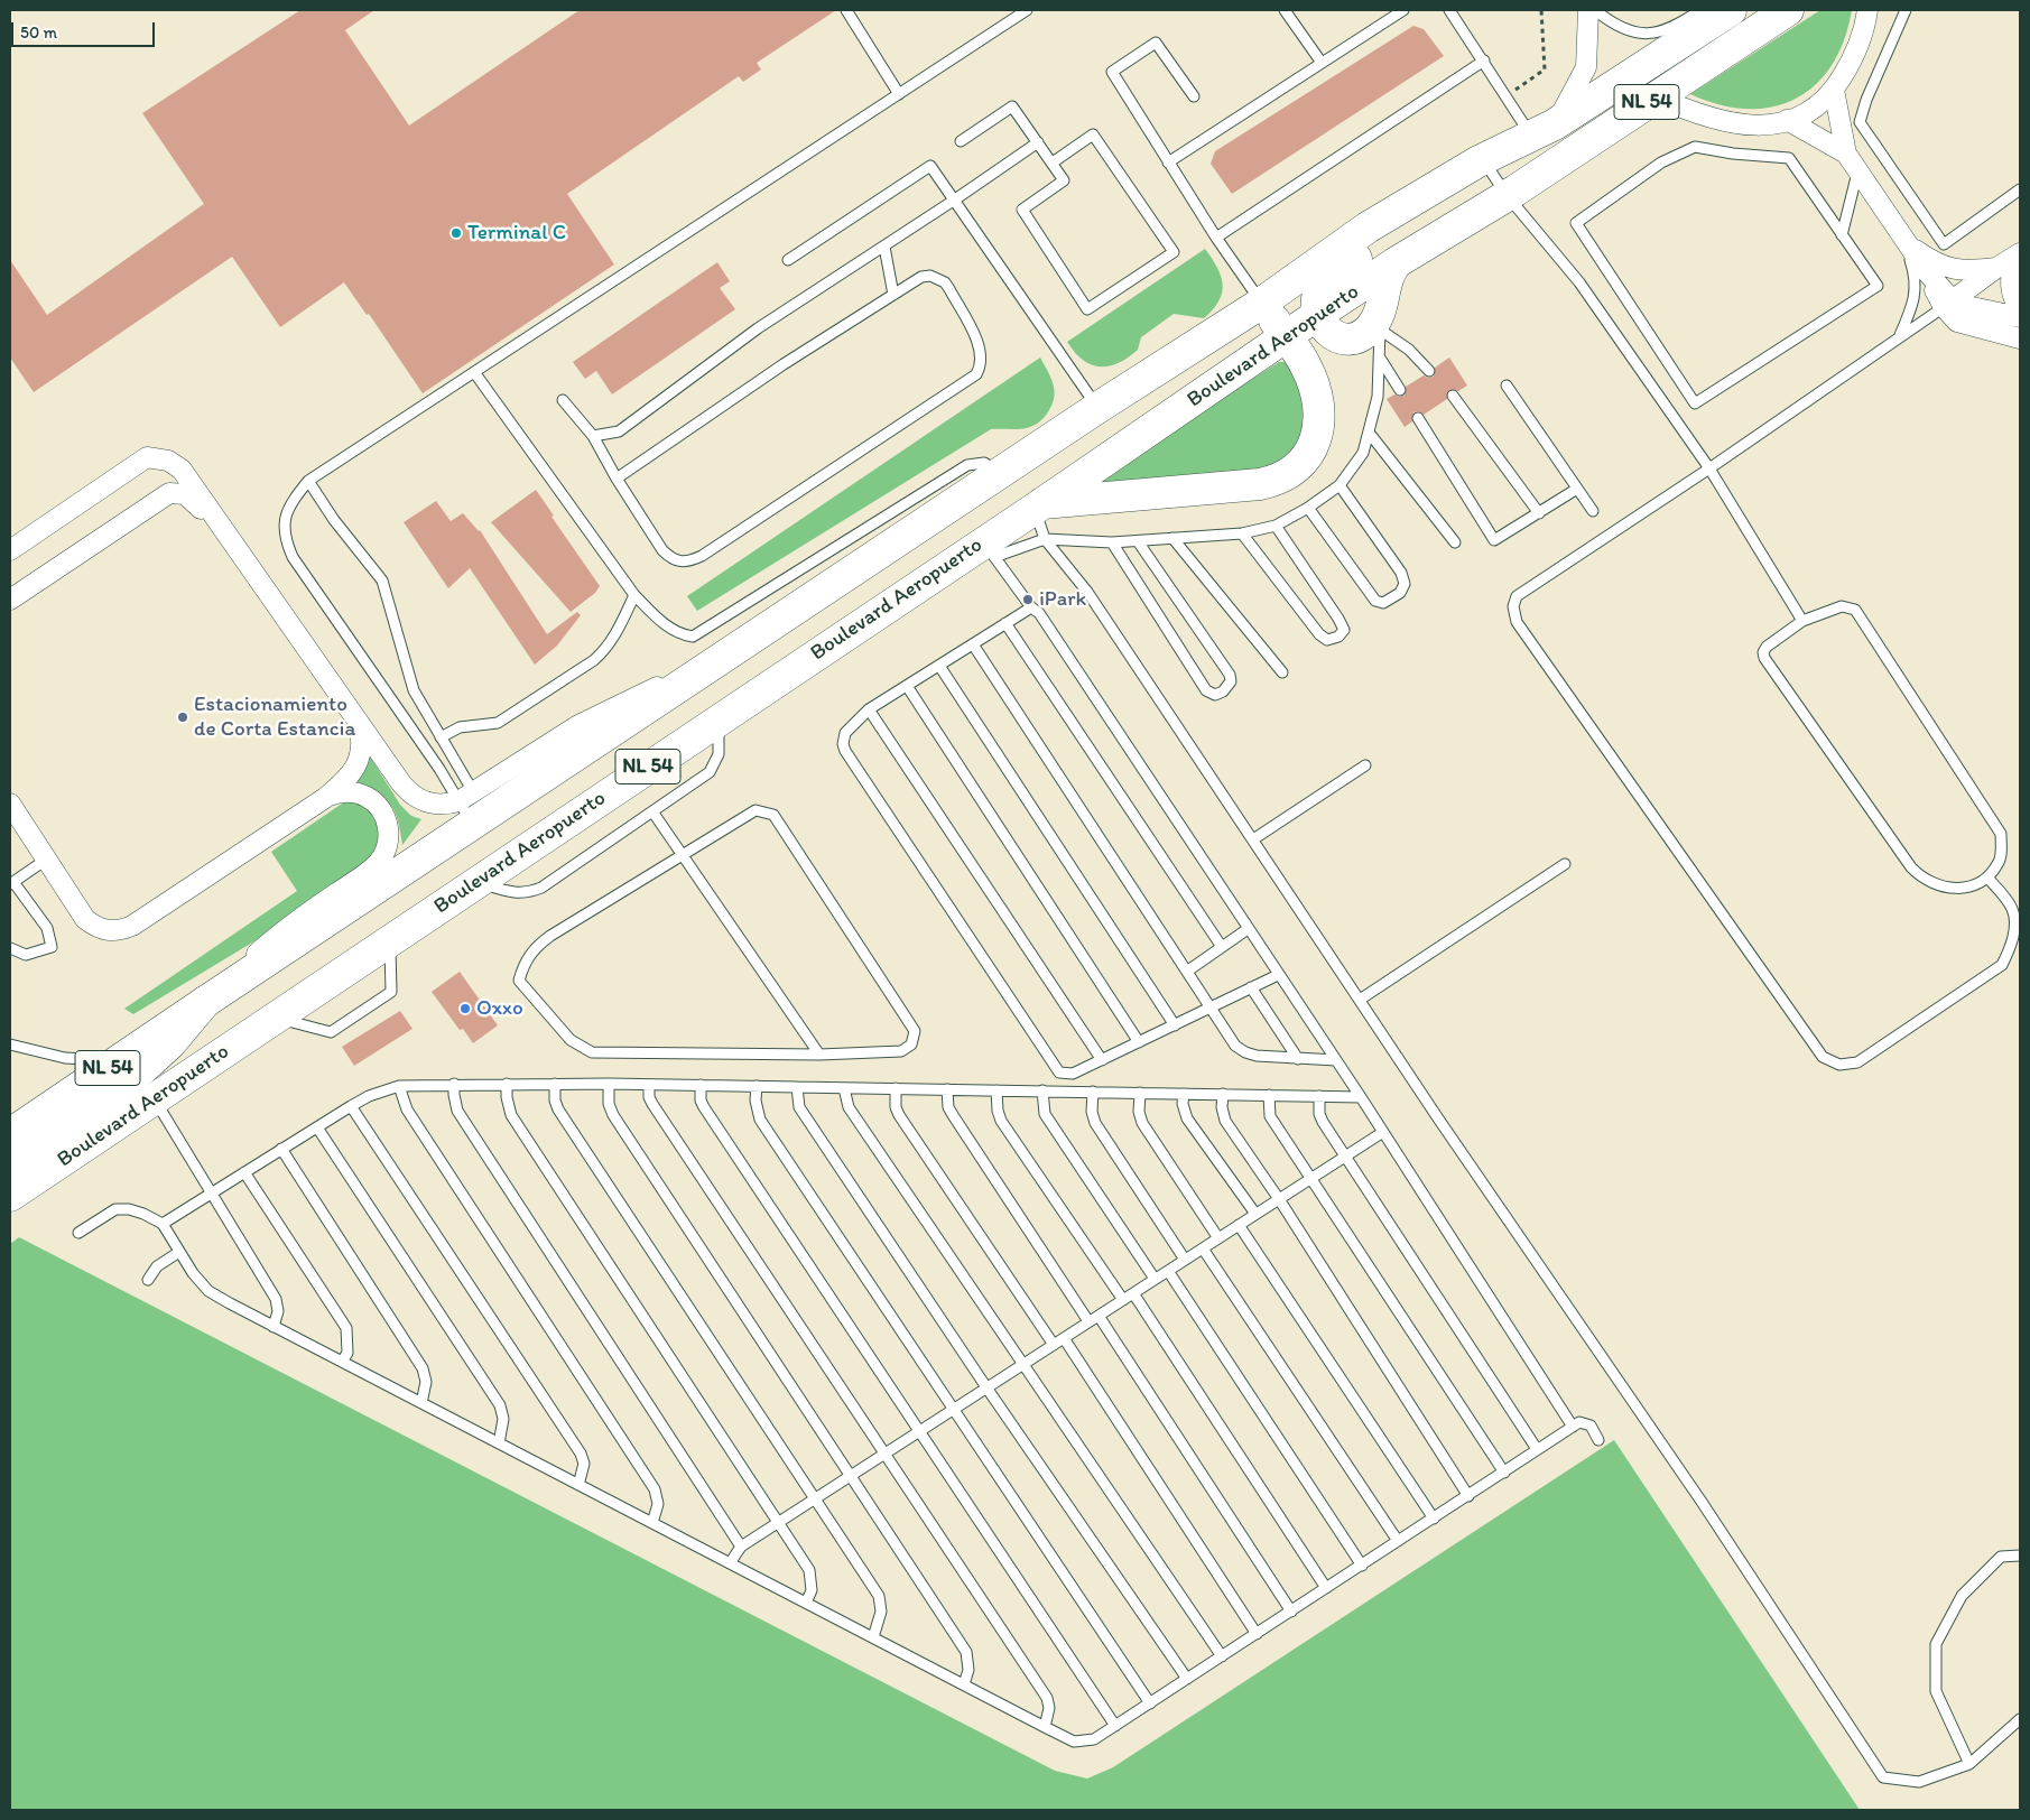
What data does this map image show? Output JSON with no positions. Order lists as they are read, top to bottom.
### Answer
{
  "streets": {
    "highway": ["NL 54", "Boulevard Aeropuerto"]
  },
  "places": [
    "Terminal C",
    "iPark",
    "Estacionamiento de Corta Estancia",
    "Oxxo"
  ],
  "scale_bar": "50 m"
}
